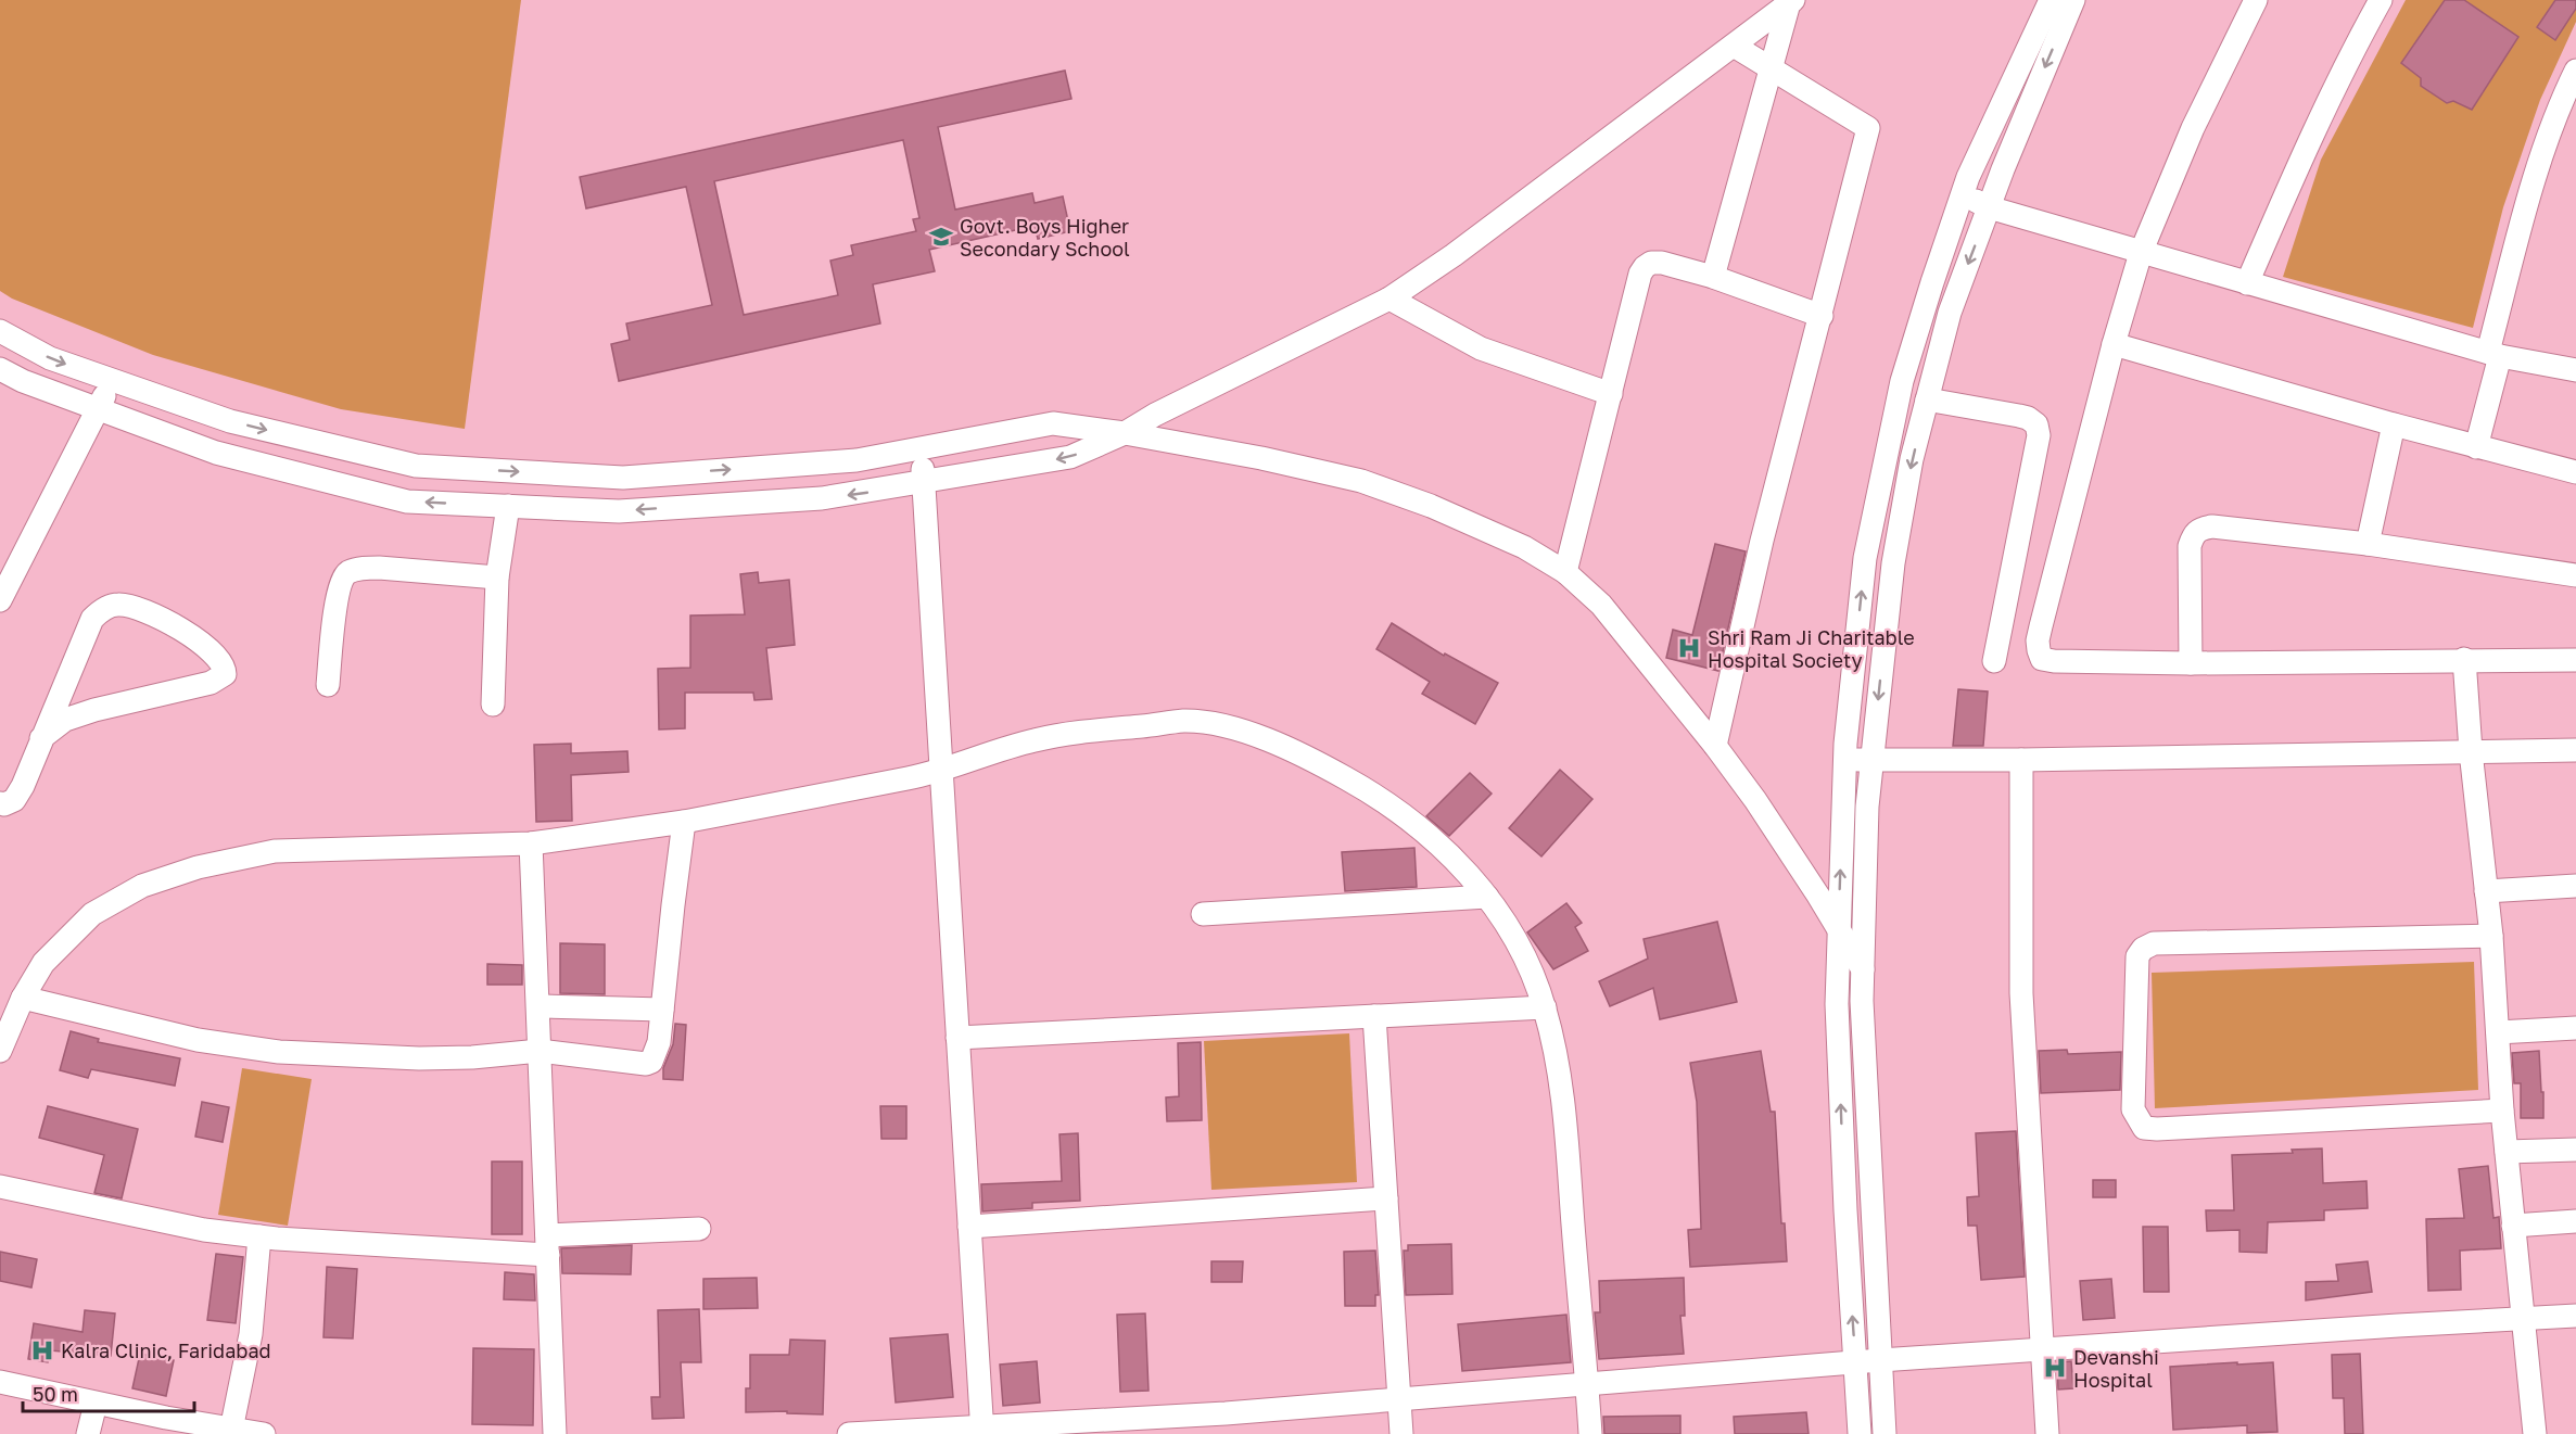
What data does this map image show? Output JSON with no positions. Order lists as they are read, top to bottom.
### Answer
{
  "places": {
    "school or university": ["Govt. Boys Higher Secondary School"],
    "hospital": ["Shri Ram Ji Charitable Hospital Society", "Kalra Clinic, Faridabad", "Devanshi Hospital"]
  },
  "scale_bar": "50 m"
}
